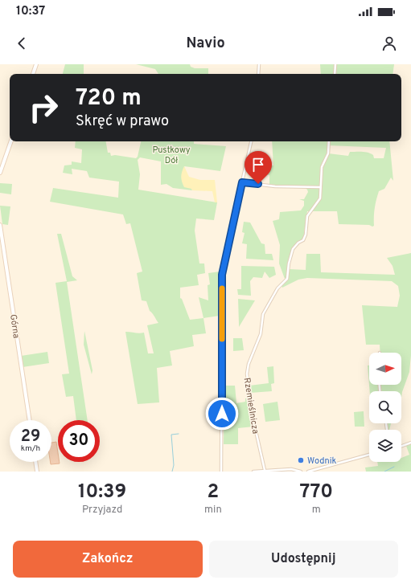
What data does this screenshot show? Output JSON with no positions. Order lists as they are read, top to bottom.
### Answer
{
  "streets": {
    "street": ["Górna", "Rzemieślnicza"]
  },
  "parks": ["Pustkowy Dół"],
  "places": ["Wodnik"],
  "north": "right",
  "page": {
    "status": "10:37",
    "header": "Navio",
    "turn": ["720 m", "Skręć w prawo"],
    "speed": "29 km/h",
    "limit": "30",
    "eta": [
      "10:39",
      "Przyjazd",
      "2",
      "min",
      "770",
      "m"
    ],
    "buttons": ["Zakończ", "Udostępnij"]
  }
}
